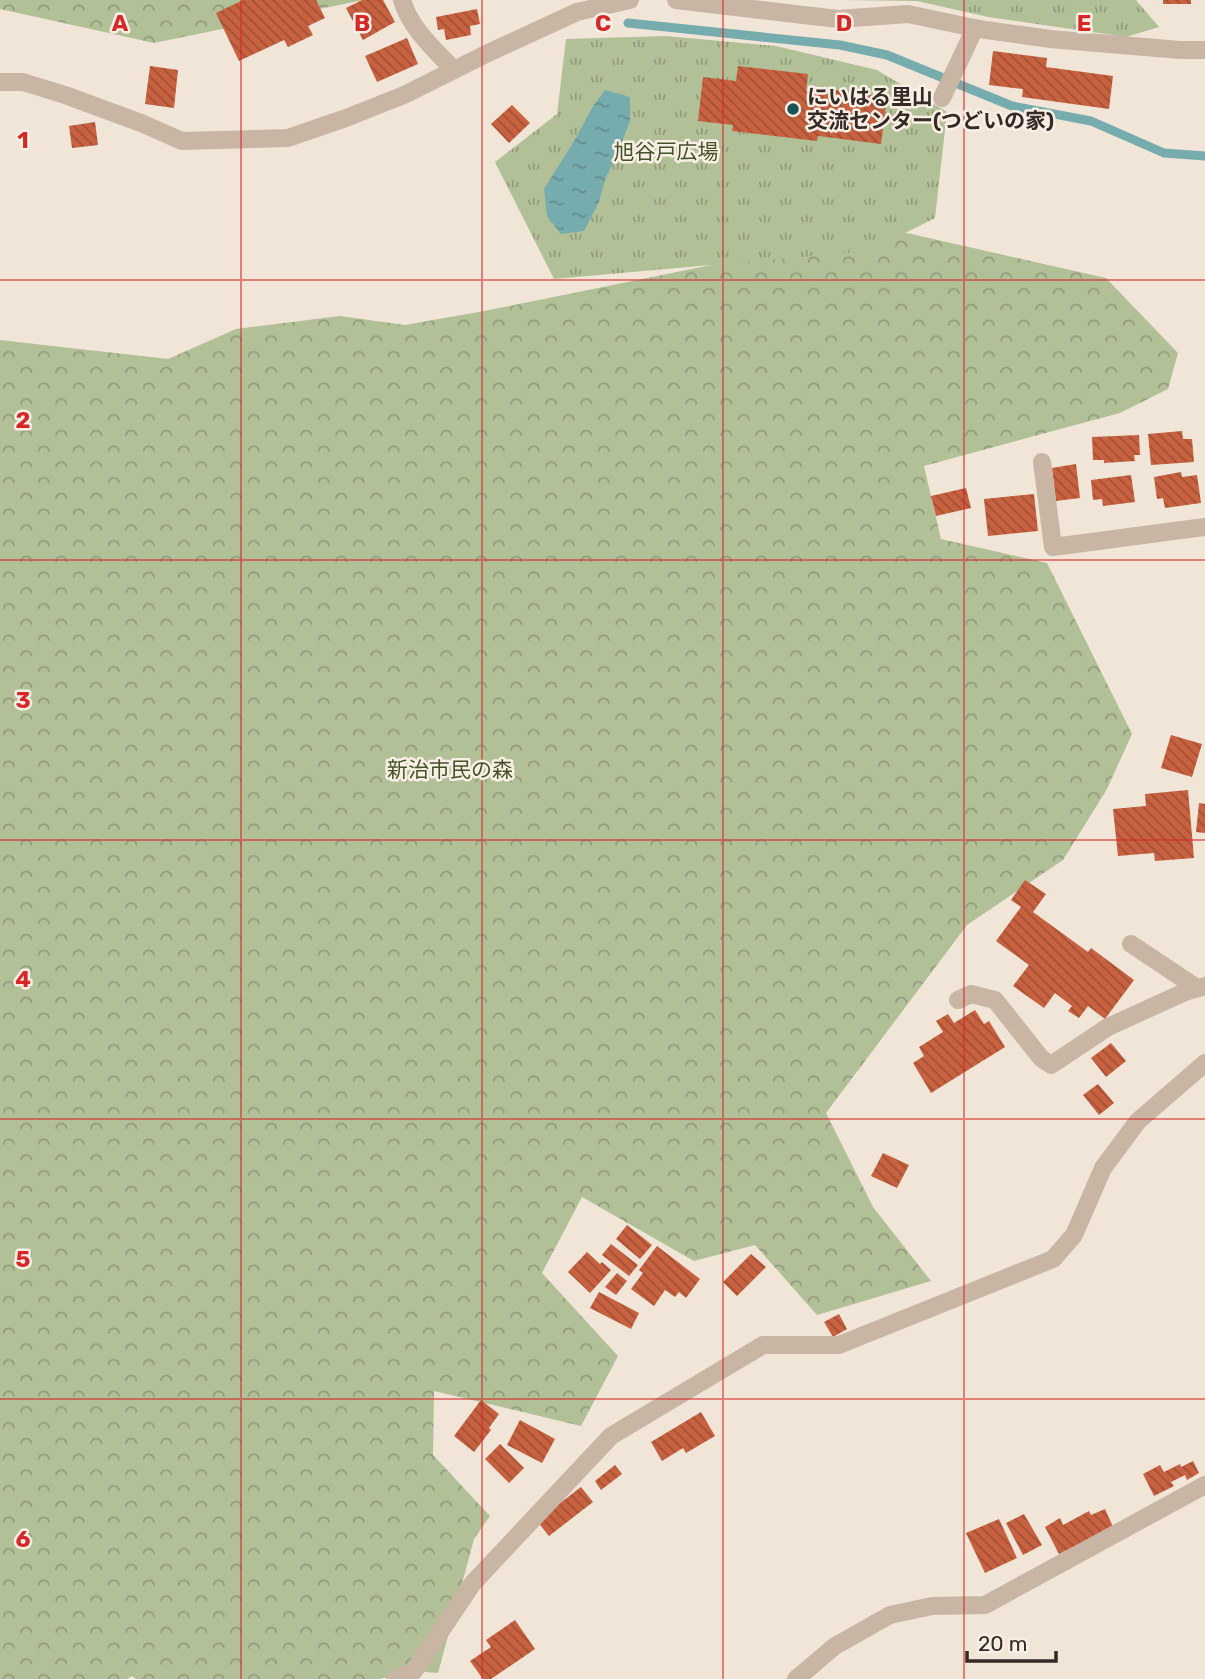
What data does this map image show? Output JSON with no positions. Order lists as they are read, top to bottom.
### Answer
{
  "parks": ["旭谷戸広場", "新治市民の森"],
  "places": ["にいはる里山 交流センター(つどいの家)"],
  "scale_bar": "20 m",
  "grid": {
    "columns": [
      "A",
      "B",
      "C",
      "D",
      "E"
    ],
    "rows": [
      "1",
      "2",
      "3",
      "4",
      "5",
      "6"
    ]
  }
}
